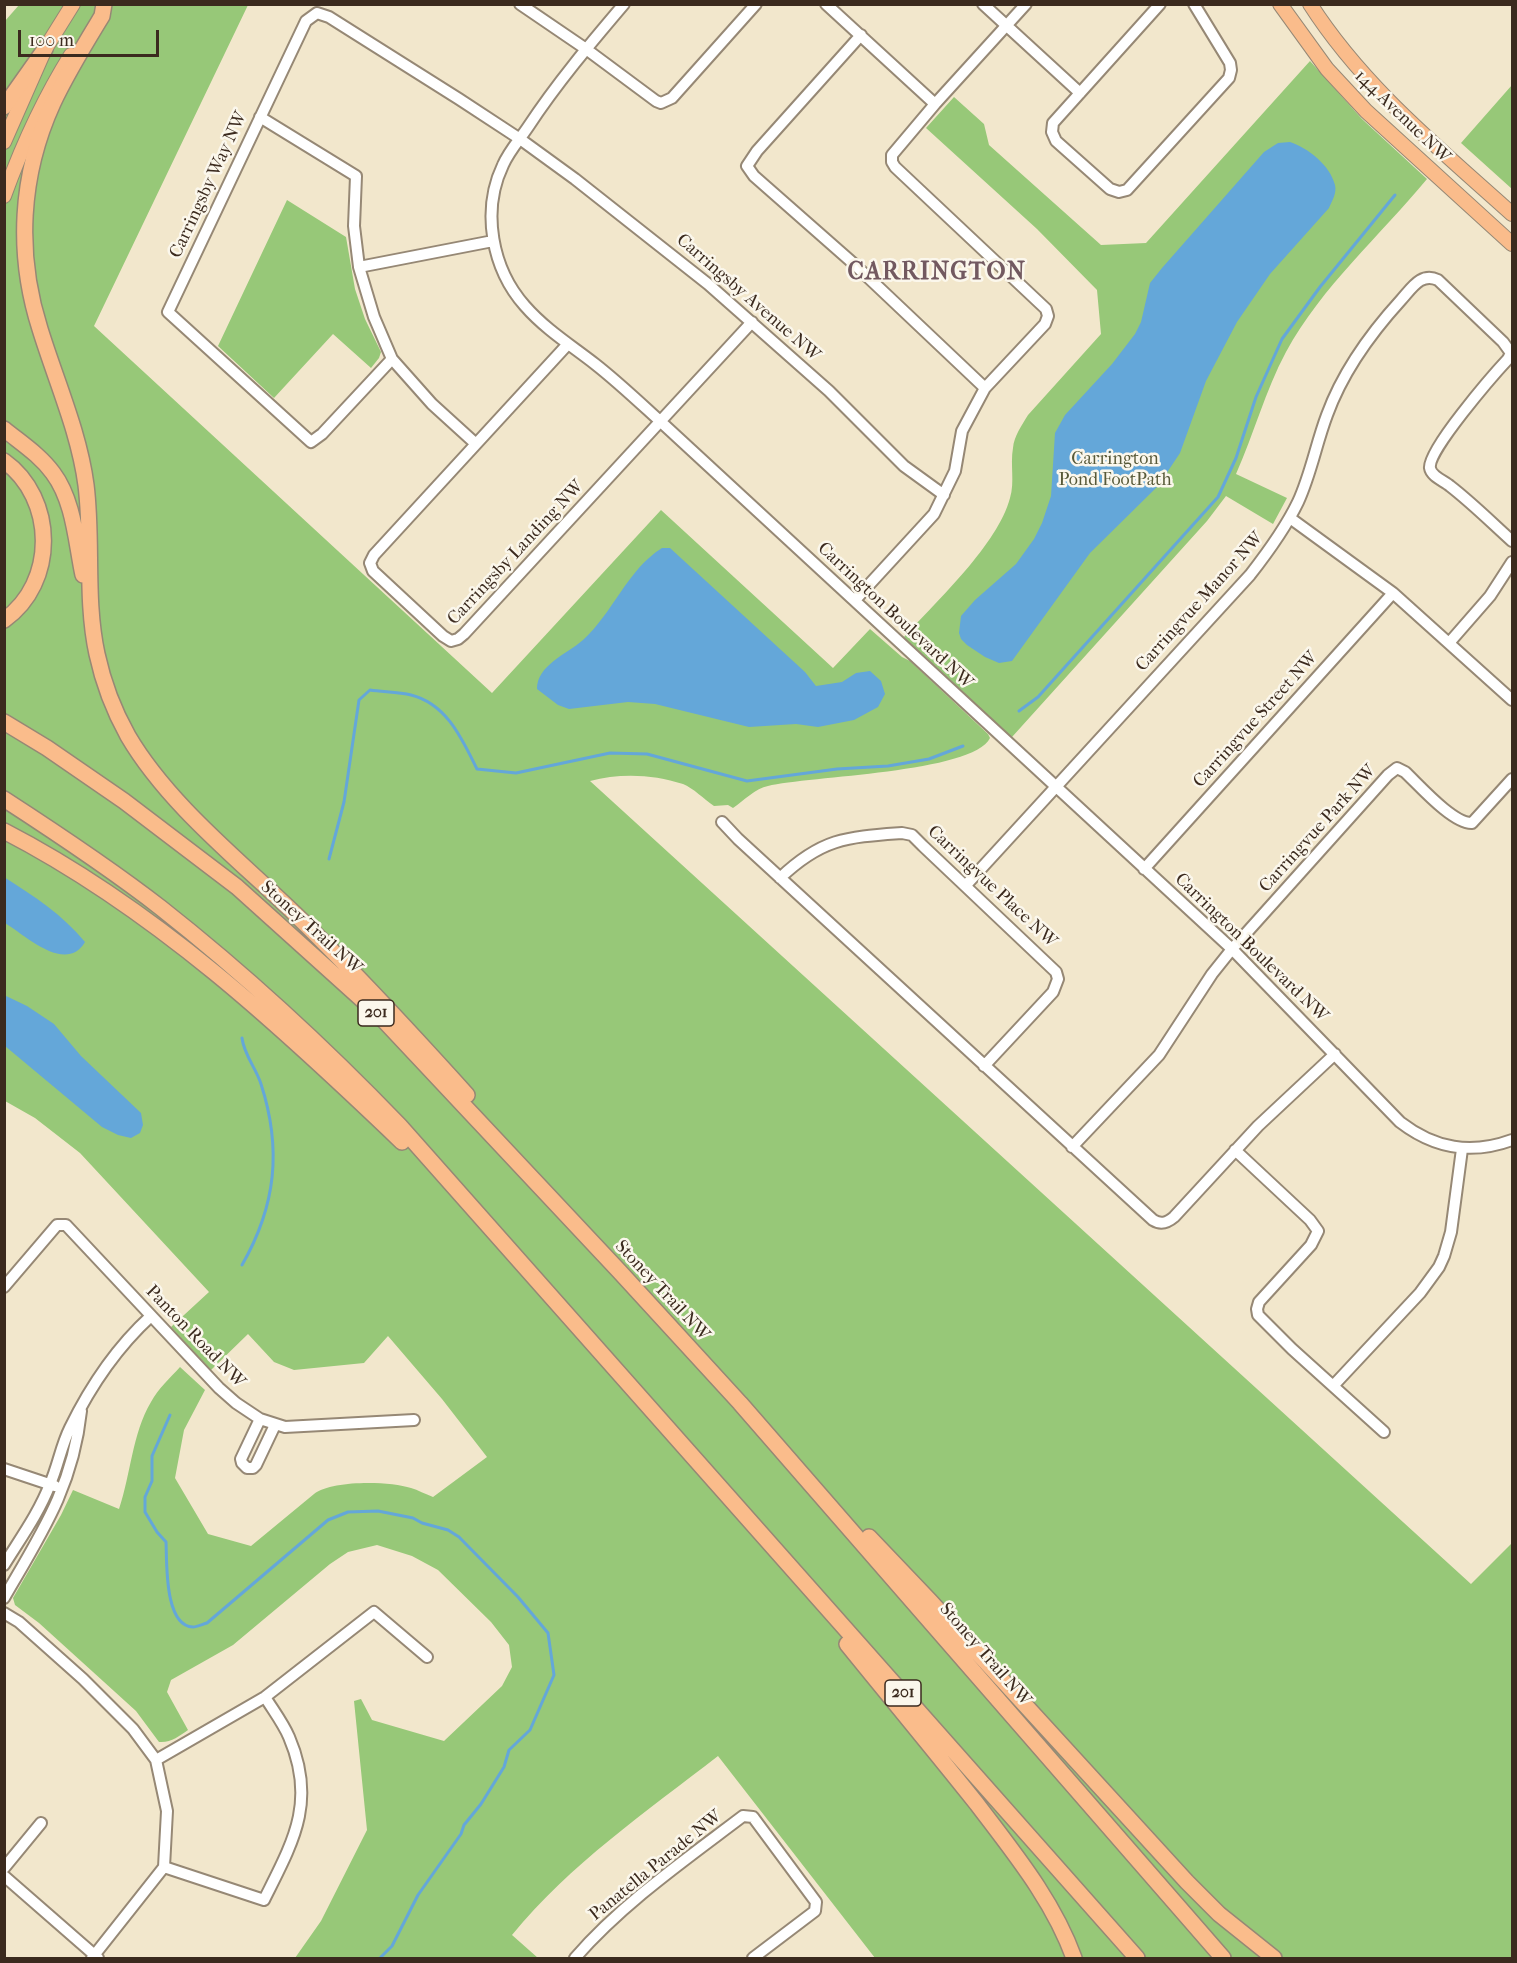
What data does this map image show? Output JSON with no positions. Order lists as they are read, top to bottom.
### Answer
{
  "streets": {
    "highway": ["Stoney Trail NW", "201"],
    "main road": ["144 Avenue NW"],
    "street": [
      "Carringsby Way NW",
      "Carringsby Avenue NW",
      "Carringsby Landing NW",
      "Carringvue Manor NW",
      "Carrington Boulevard NW",
      "Carringvue Street NW",
      "Carringvue Park NW",
      "Carringvue Place NW",
      "Panton Road NW",
      "Panatella Parade NW"
    ]
  },
  "crossings": [
    ["Carringsby Way NW", "Carringsby Avenue NW"],
    ["Carringsby Way NW", "Carrington Boulevard NW"],
    ["Carringsby Avenue NW", "Carrington Boulevard NW"],
    ["Carringsby Landing NW", "Carrington Boulevard NW"],
    ["Carringvue Manor NW", "Carrington Boulevard NW"],
    ["Carringvue Manor NW", "Carringvue Place NW"],
    ["Carrington Boulevard NW", "Carringvue Street NW"],
    ["Carrington Boulevard NW", "Carringvue Park NW"]
  ],
  "districts": ["CARRINGTON"],
  "parks": ["Carrington Pond FootPath"],
  "scale_bar": "100 m"
}
